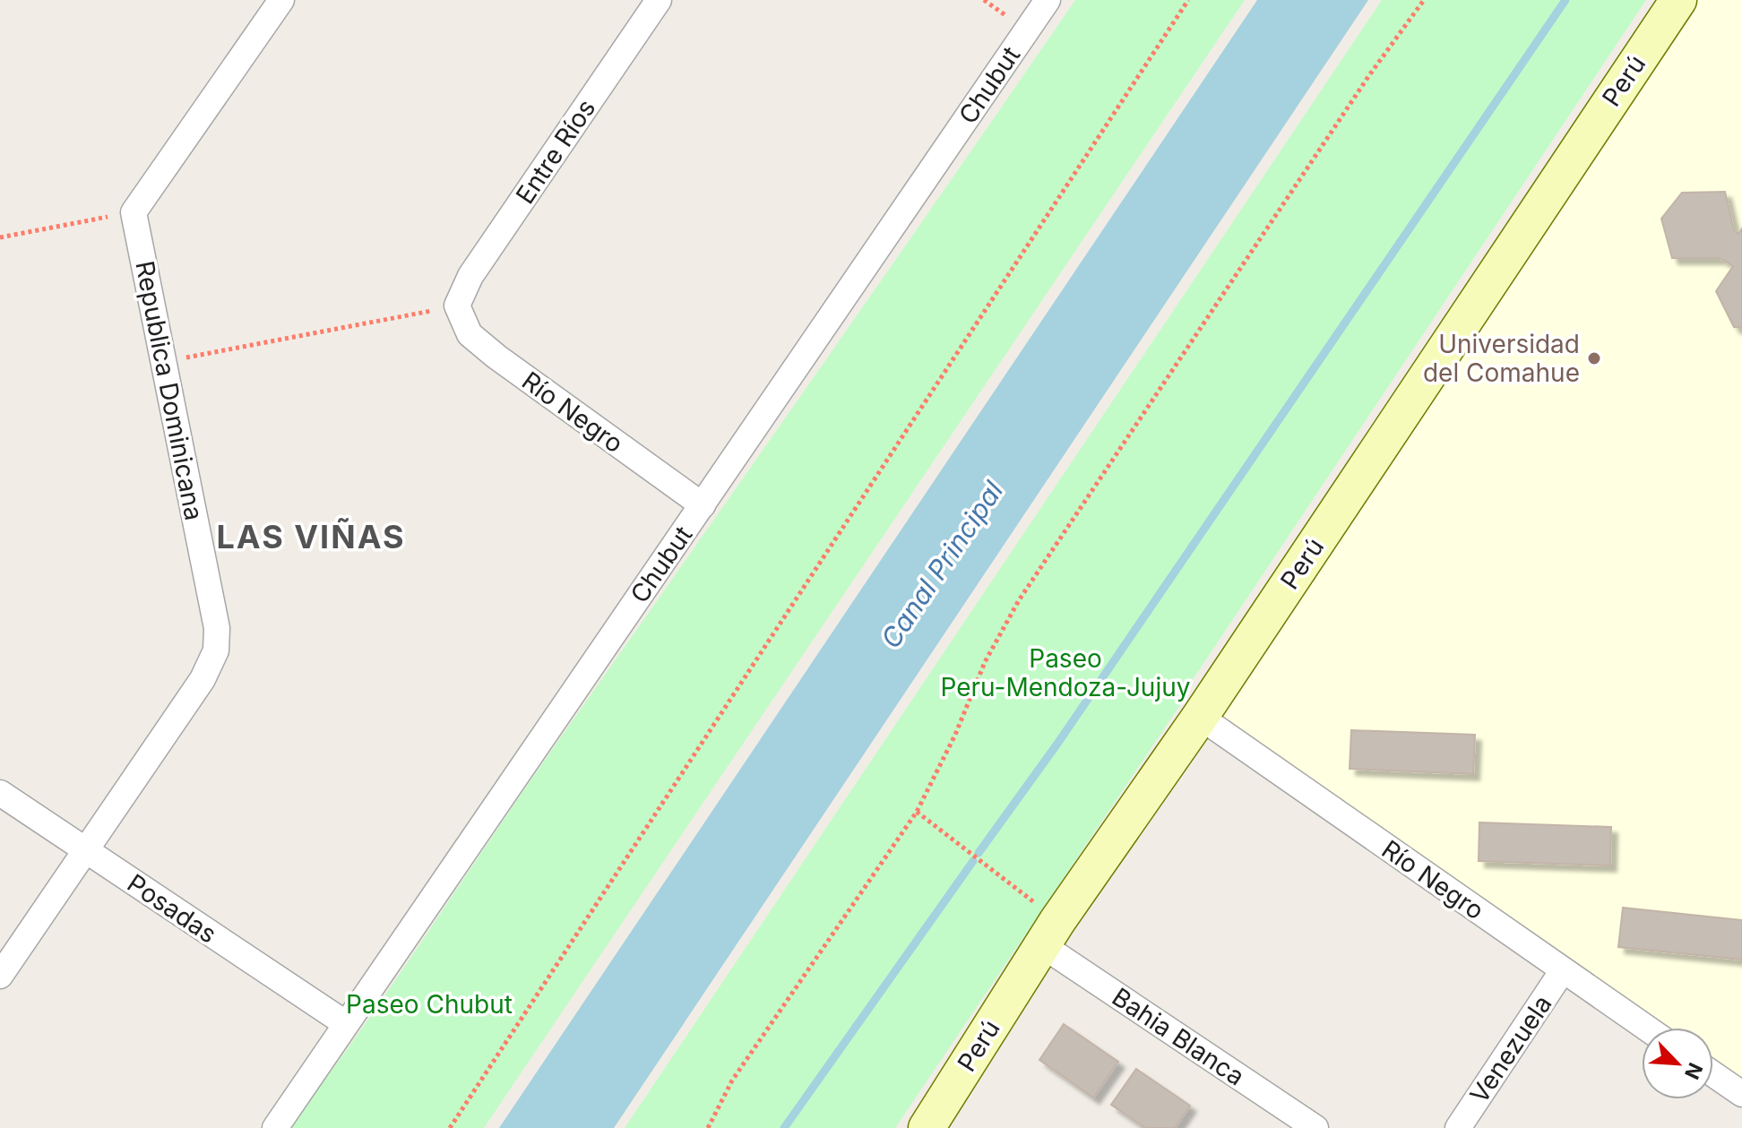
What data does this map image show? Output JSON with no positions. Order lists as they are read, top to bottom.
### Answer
{
  "streets": {
    "main road": ["Perú"],
    "street": [
      "Chubut",
      "Entre Ríos",
      "Republica Dominicana",
      "Río Negro",
      "Posadas",
      "Bahia Blanca",
      "Venezuela"
    ]
  },
  "crossings": [
    ["Perú", "Río Negro"],
    ["Perú", "Bahia Blanca"],
    ["Chubut", "Río Negro"],
    ["Chubut", "Posadas"],
    ["Entre Ríos", "Río Negro"],
    ["Republica Dominicana", "Posadas"],
    ["Río Negro", "Venezuela"]
  ],
  "districts": ["LAS VIÑAS"],
  "water": ["Canal Principal"],
  "parks": ["Paseo Peru-Mendoza-Jujuy", "Paseo Chubut"],
  "places": ["Universidad del Comahue"],
  "north": "bottom right"
}
